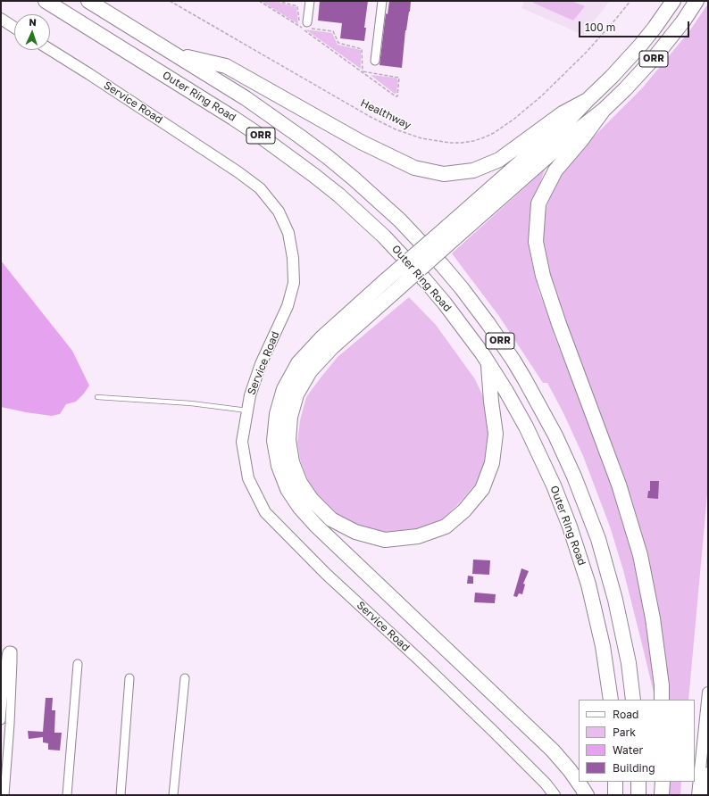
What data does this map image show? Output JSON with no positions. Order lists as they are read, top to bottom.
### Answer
{
  "streets": {
    "highway": ["ORR", "Outer Ring Road"],
    "main road": ["Service Road"],
    "path": ["Healthway"]
  },
  "legend": [
    "Road",
    "Park",
    "Water",
    "Building"
  ],
  "scale_bar": "100 m",
  "north": "top"
}
